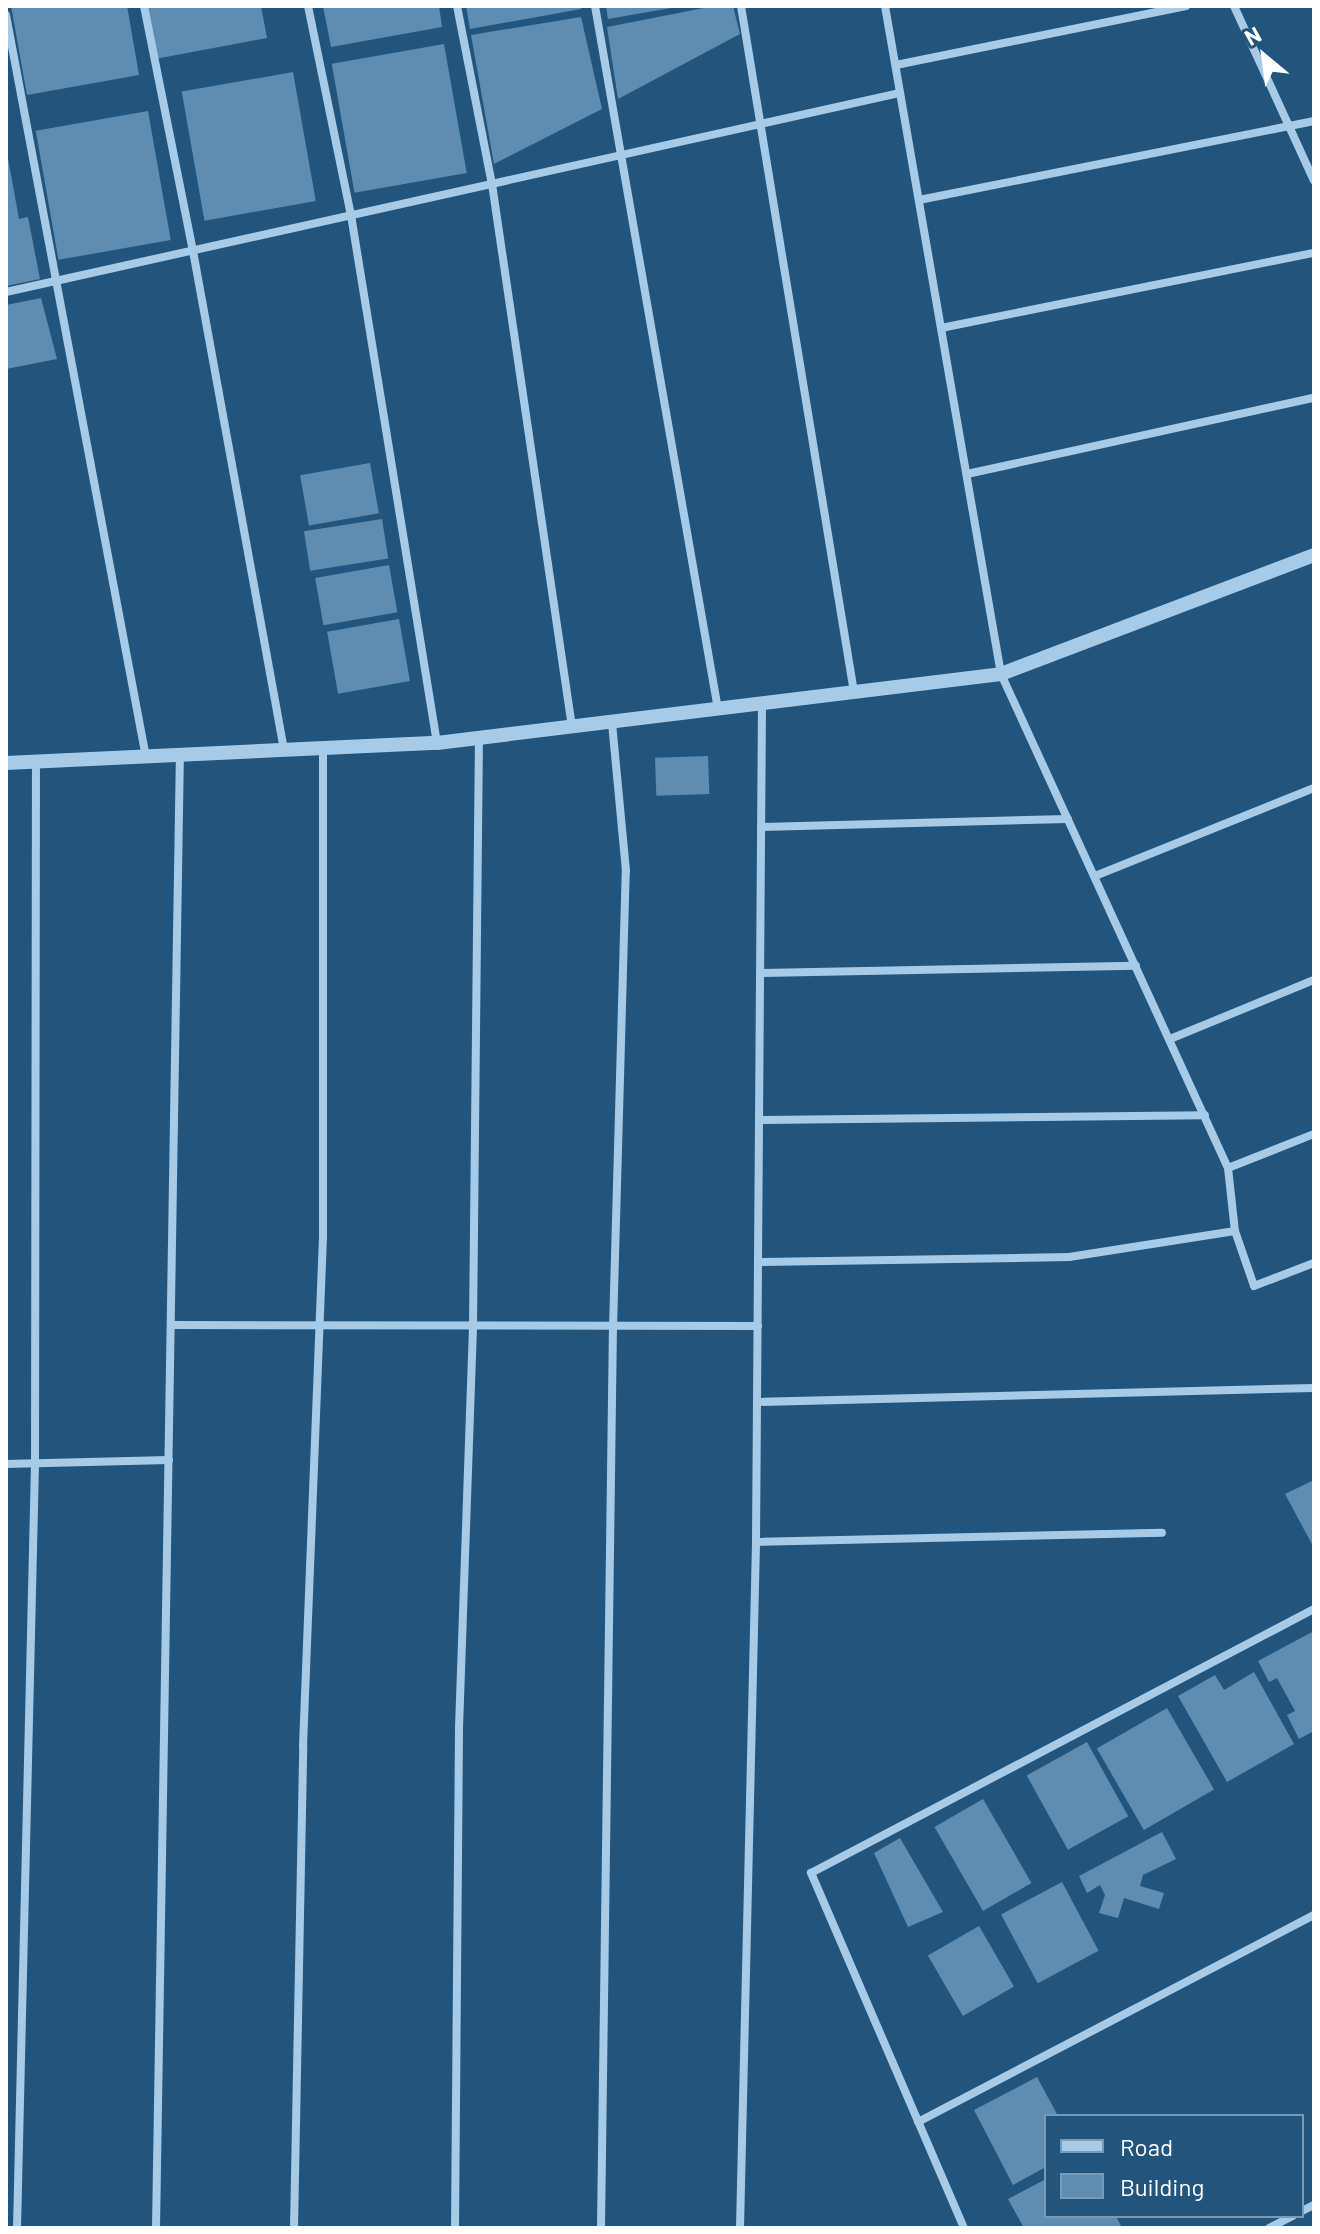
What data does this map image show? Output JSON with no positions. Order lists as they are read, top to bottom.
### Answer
{
  "legend": ["Road", "Building"],
  "north": "top left"
}
